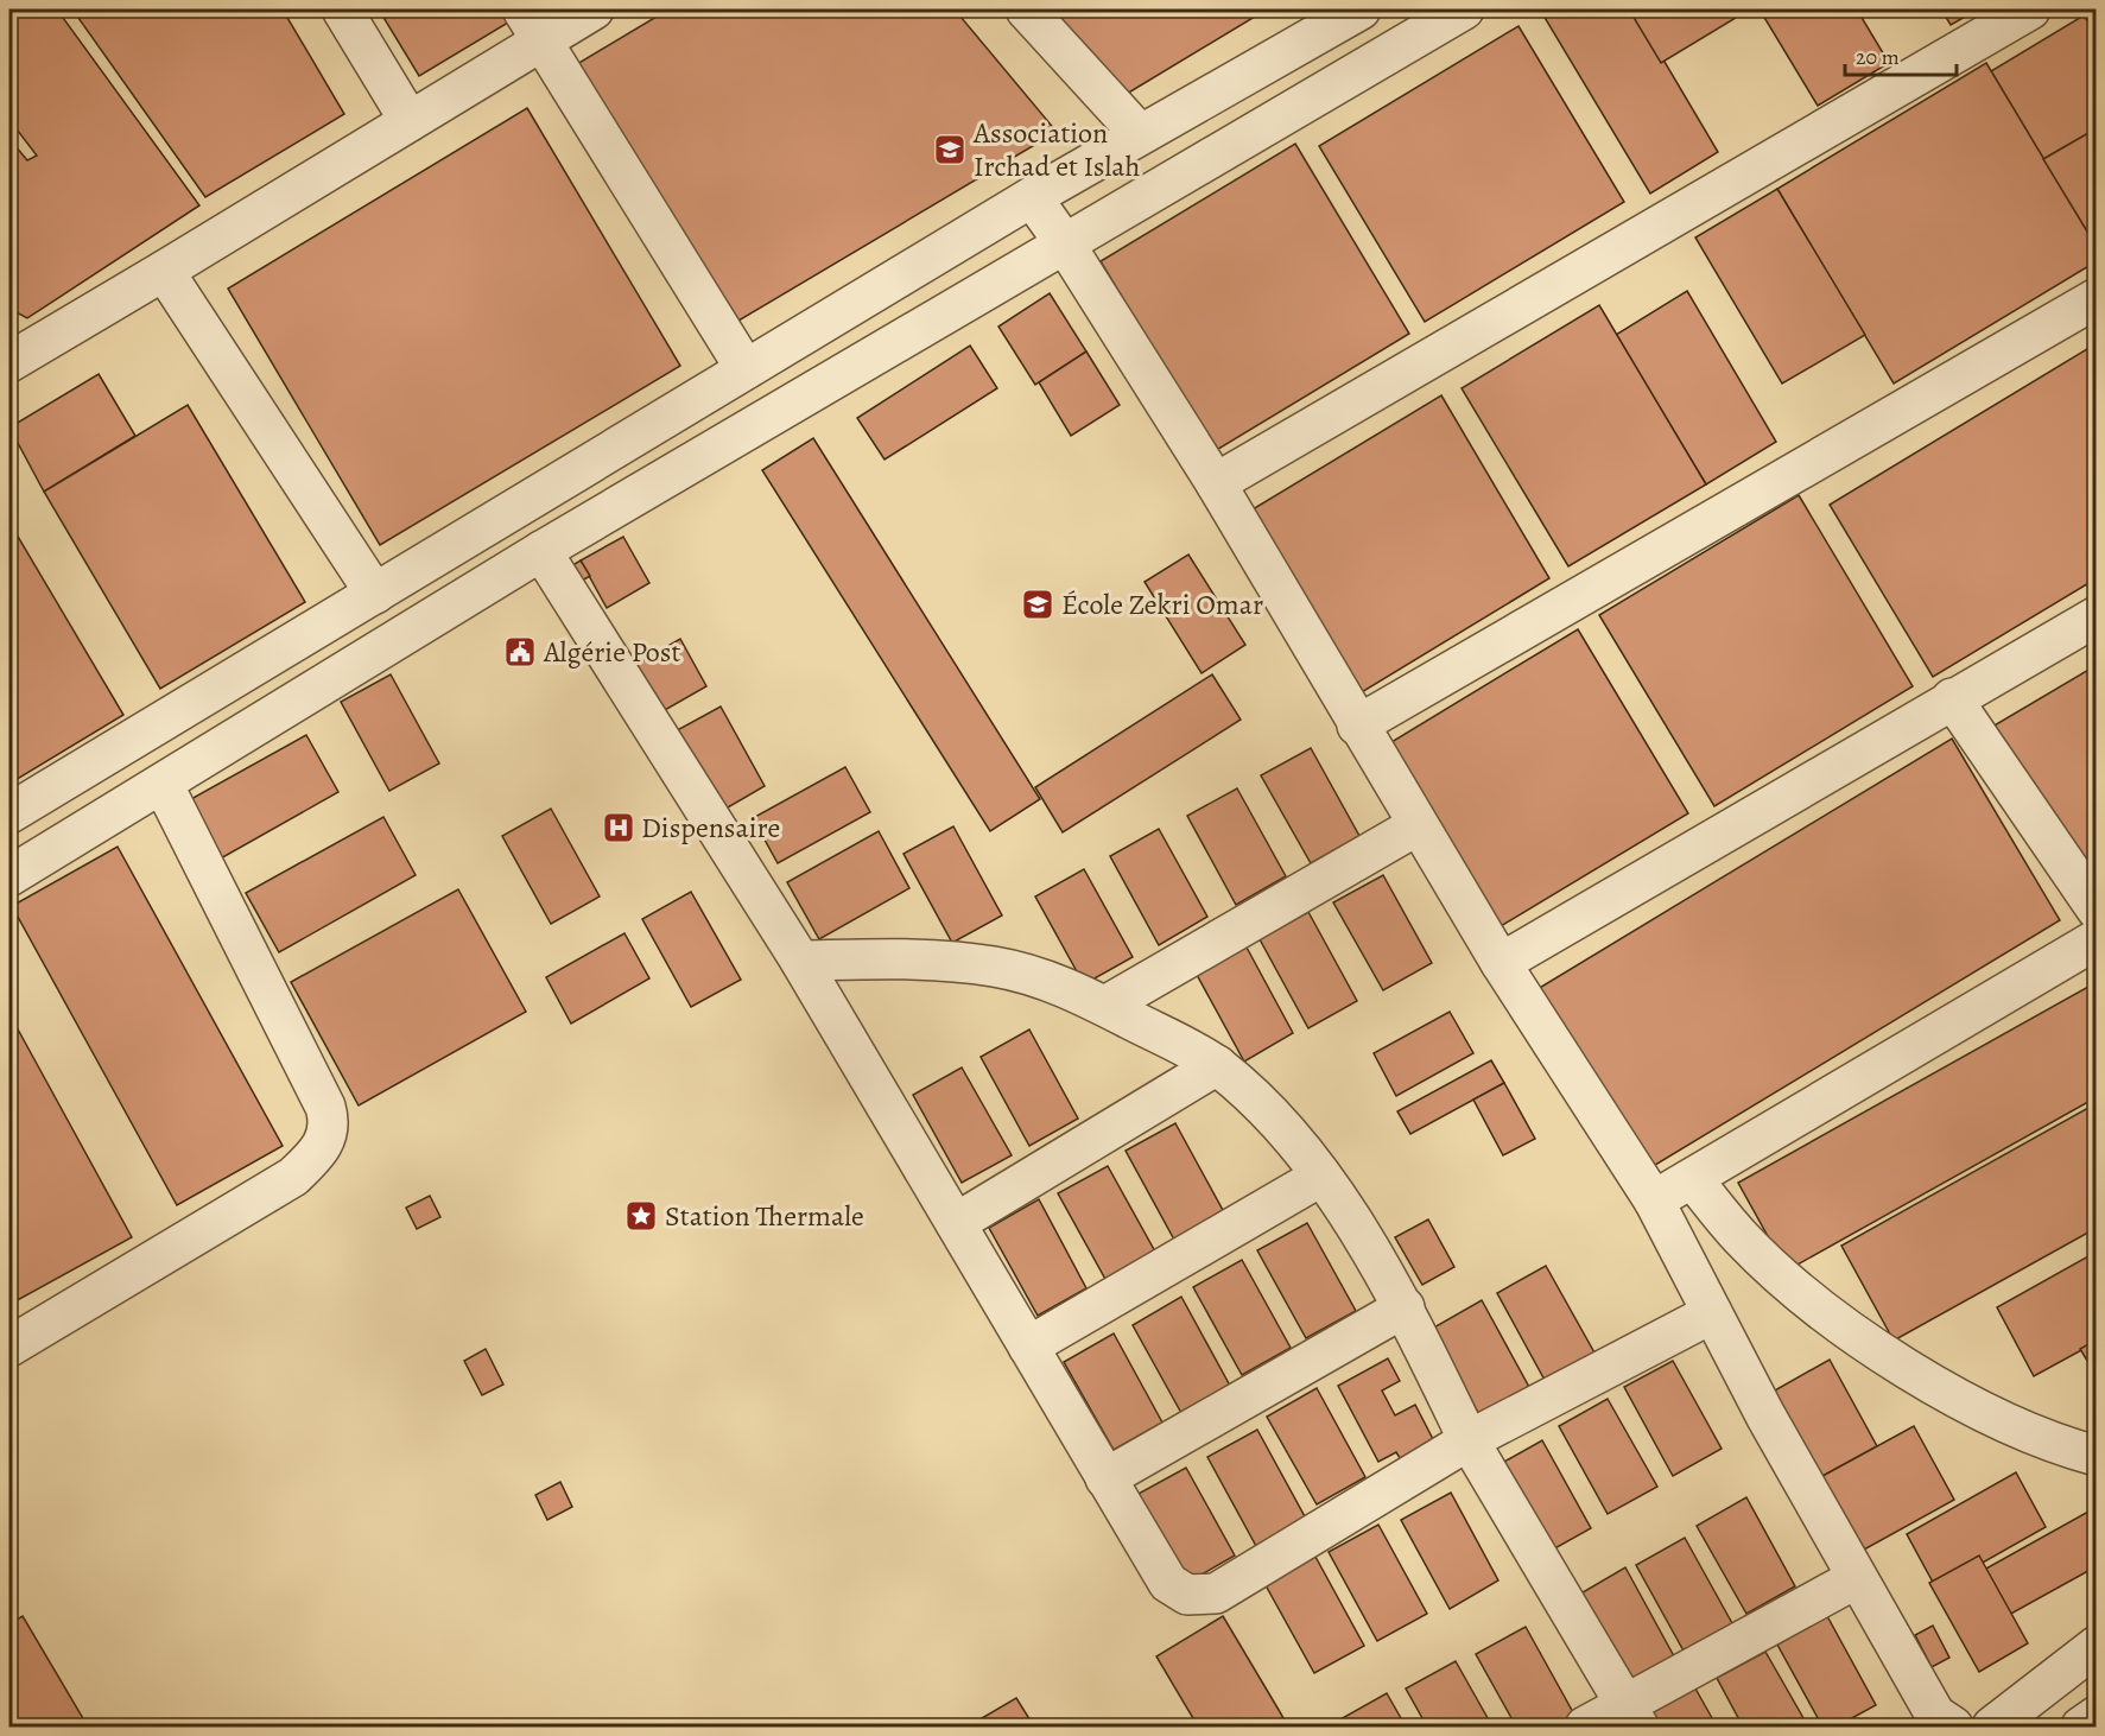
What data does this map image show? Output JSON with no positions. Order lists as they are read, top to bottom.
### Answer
{
  "places": {
    "school or university": ["Association Irchad et Islah", "École Zekri Omar"],
    "public building": ["Algérie Post"],
    "hospital": ["Dispensaire"],
    "place": ["Station Thermale"]
  },
  "scale_bar": "20 m"
}
